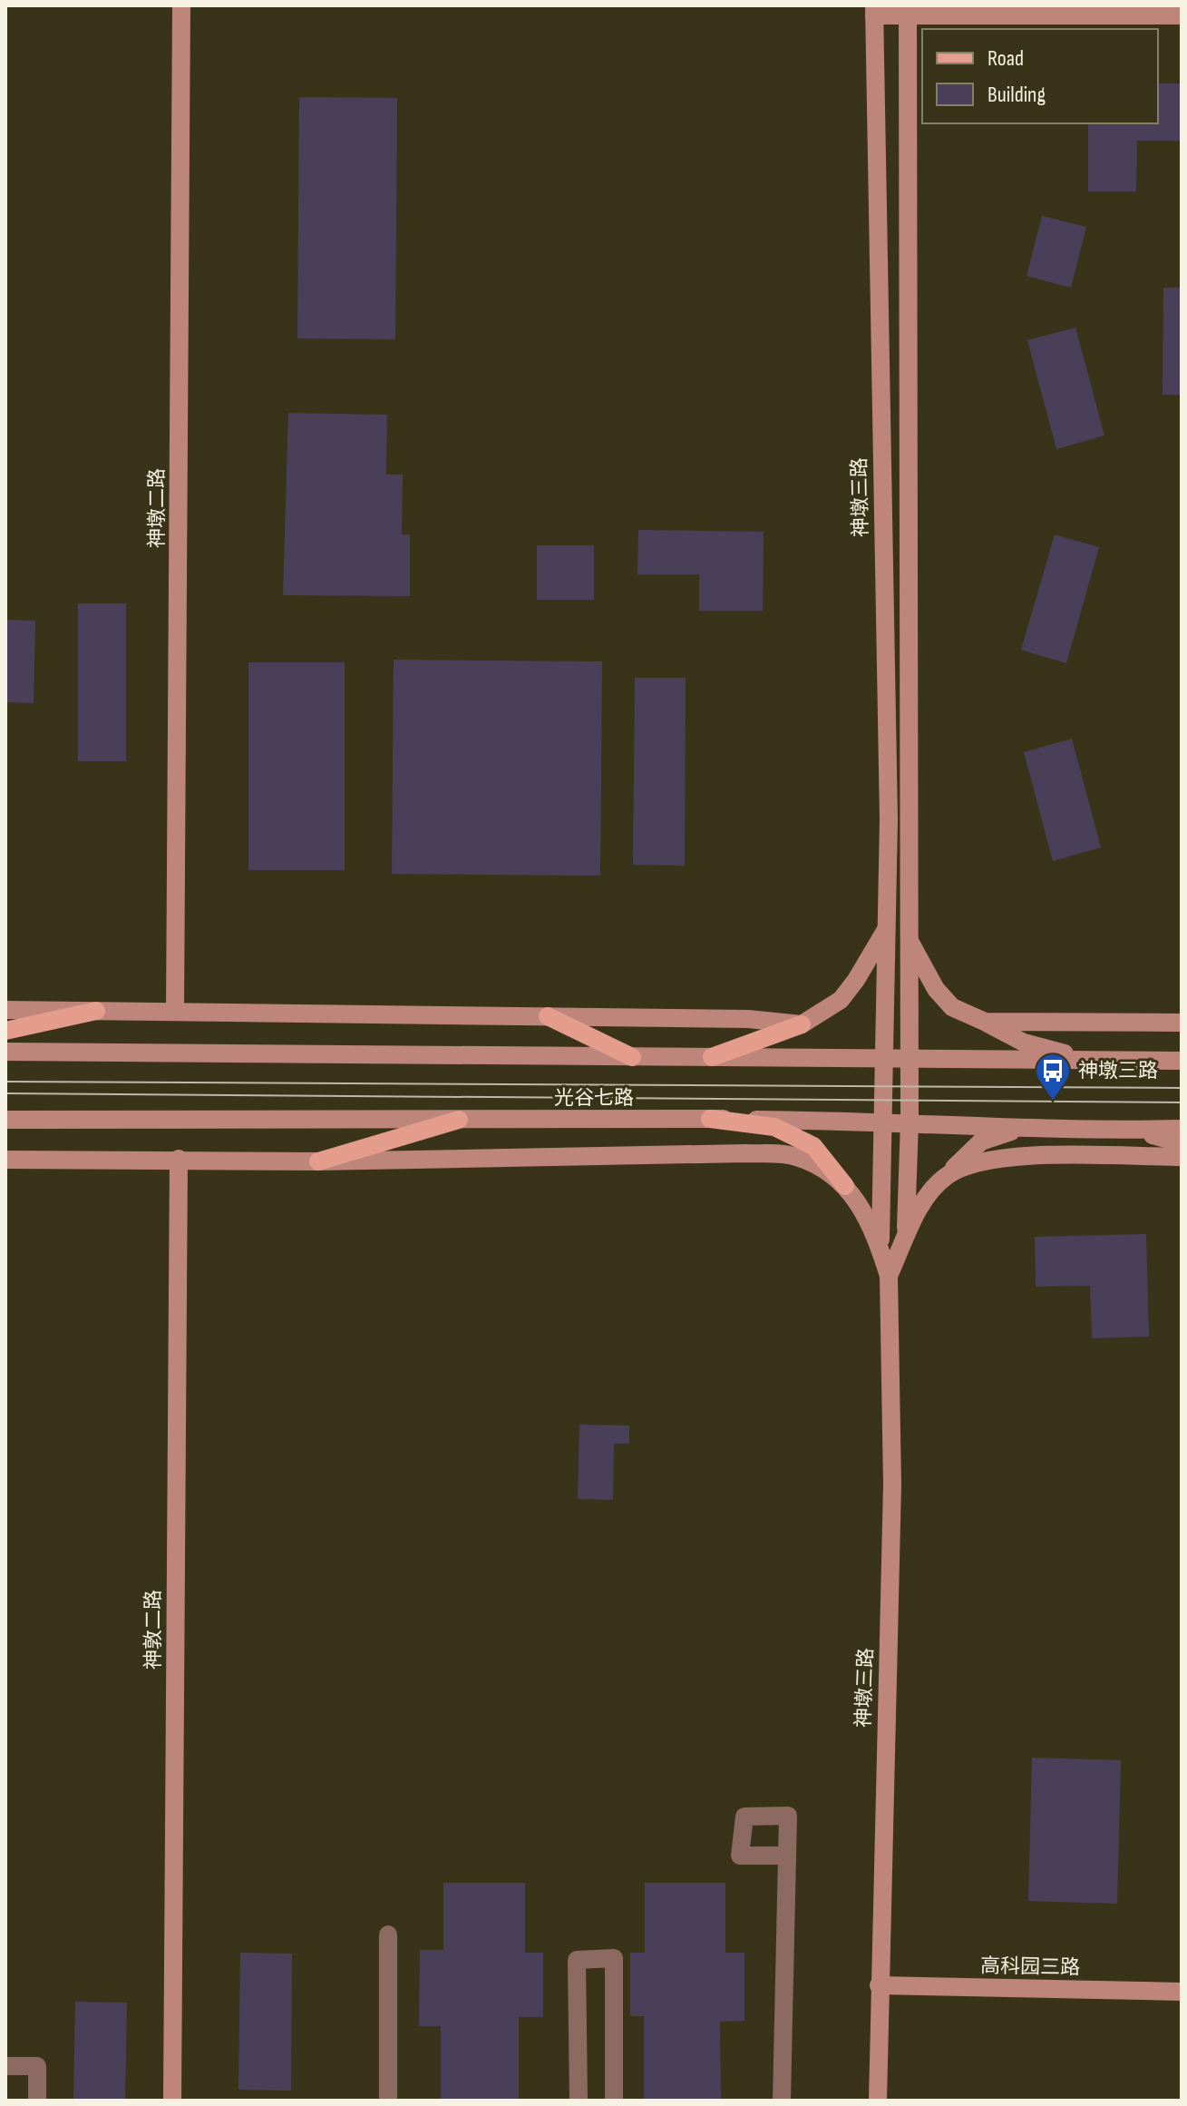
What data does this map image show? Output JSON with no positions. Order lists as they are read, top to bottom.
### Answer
{
  "streets": {
    "street": [
      "神墩三路",
      "神墩二路",
      "光谷七路",
      "神敦二路",
      "高科园三路"
    ]
  },
  "crossings": [
    ["神墩三路", "光谷七路"],
    ["神墩三路", "高科园三路"]
  ],
  "places": {
    "bus stop": ["神墩三路"]
  },
  "legend": ["Road", "Building"]
}
